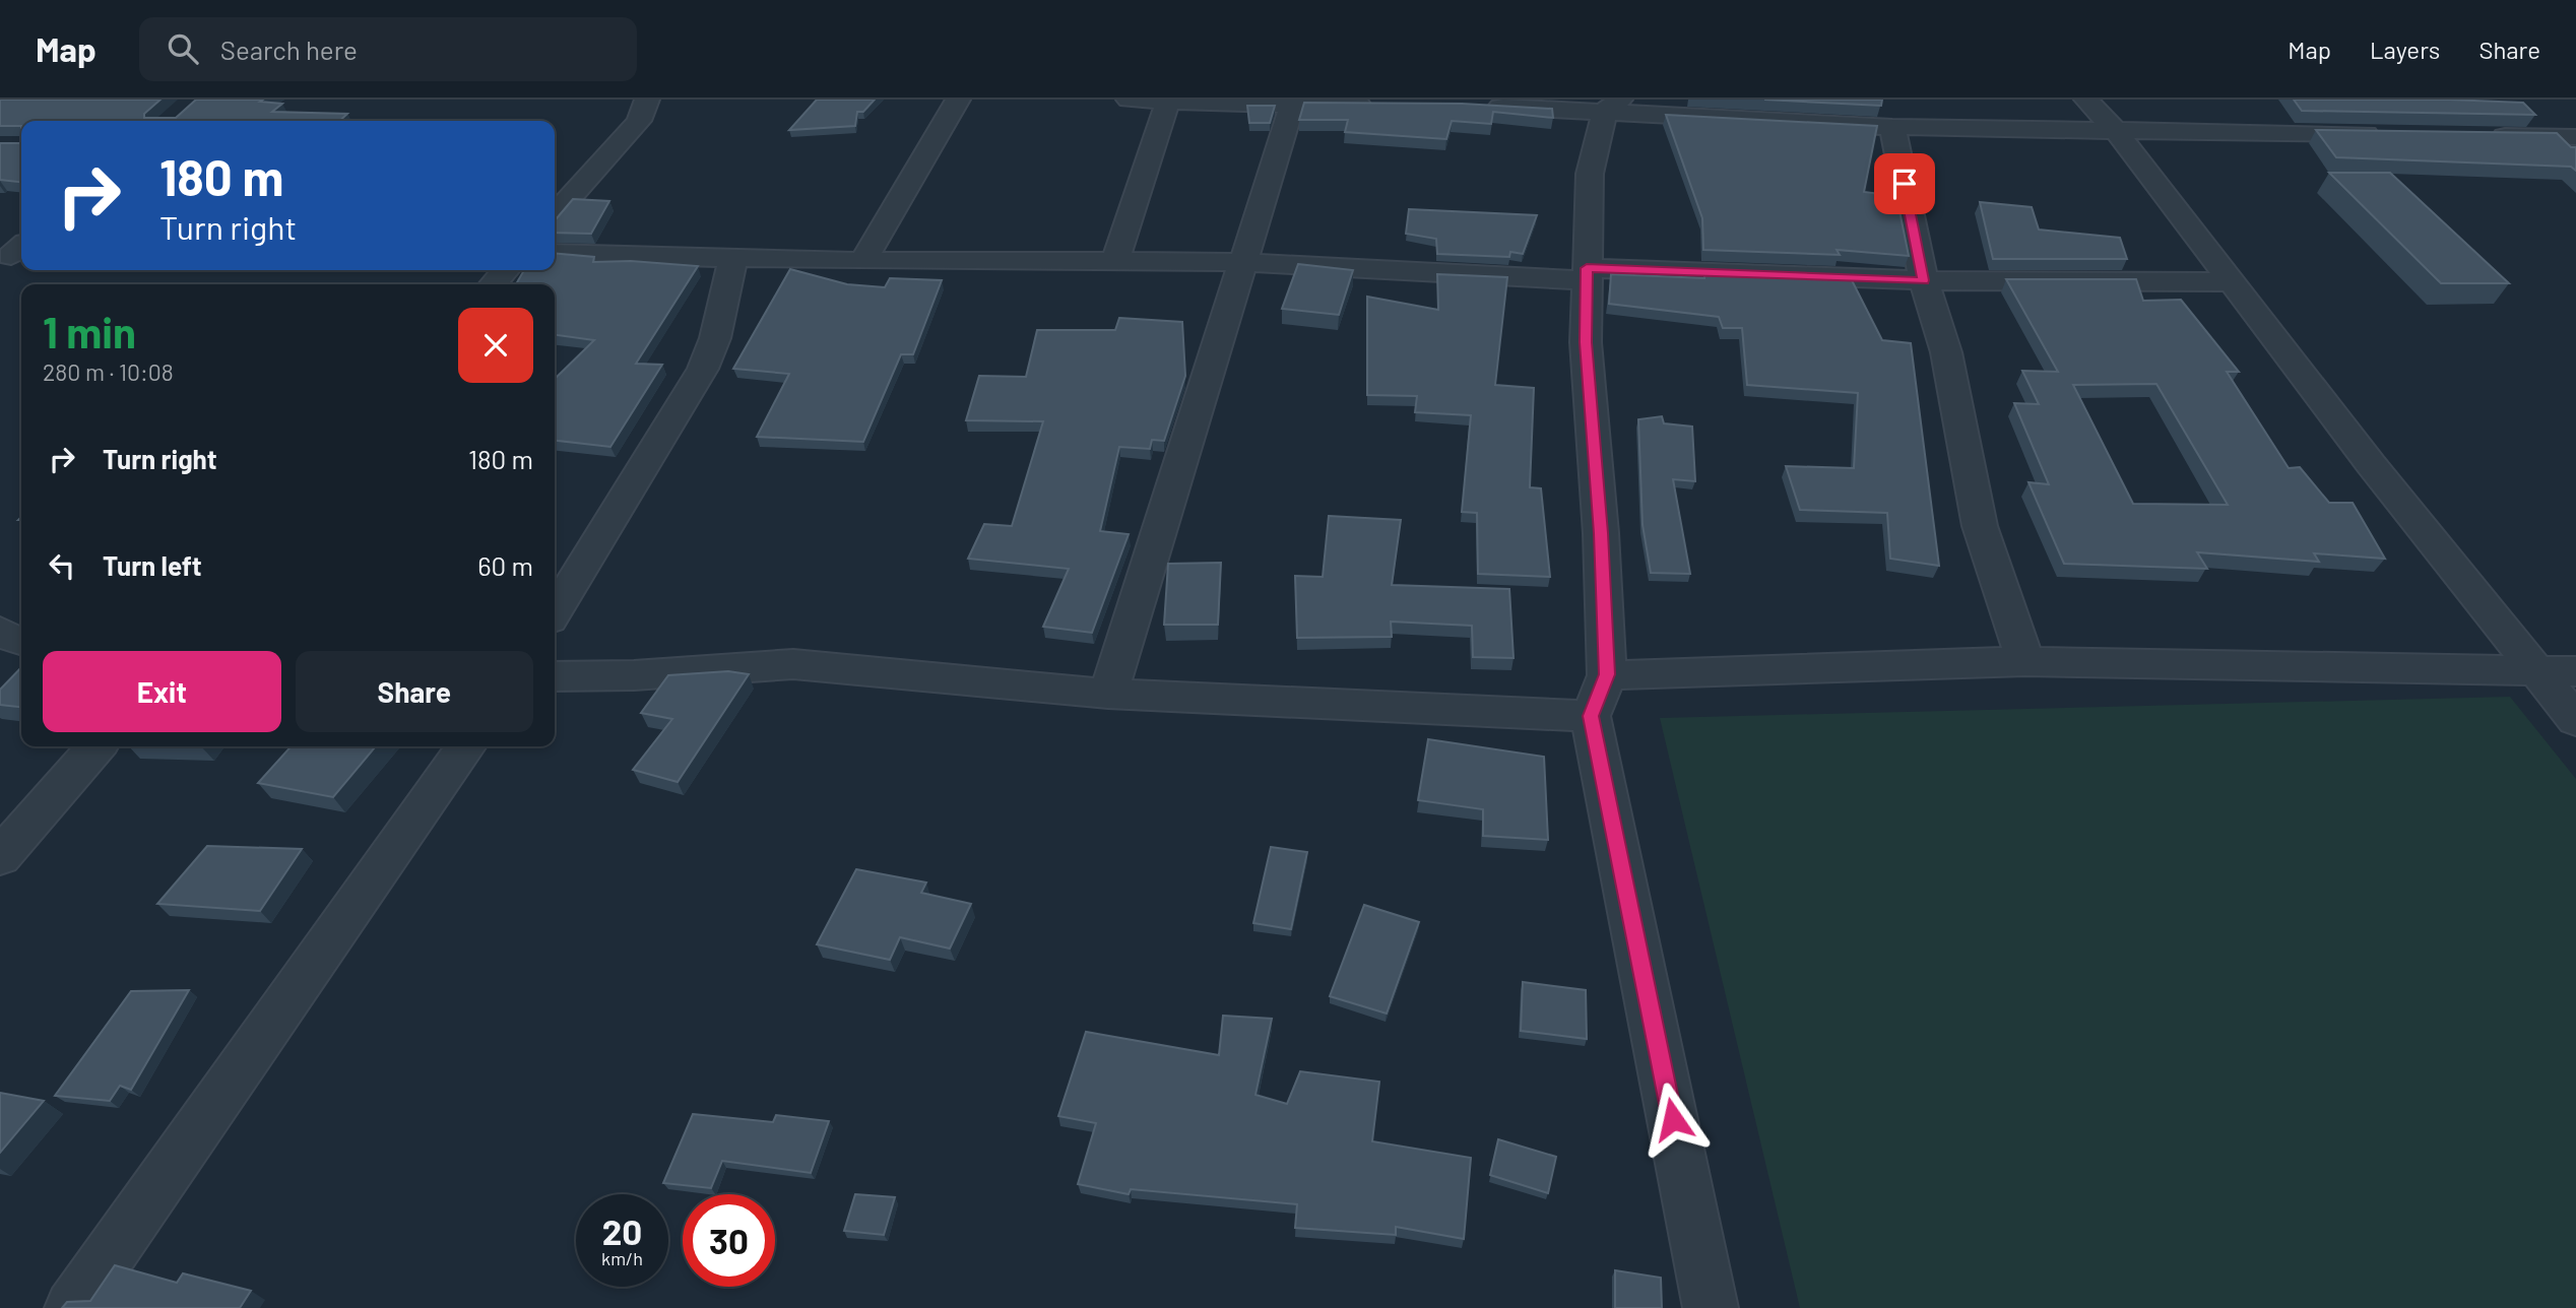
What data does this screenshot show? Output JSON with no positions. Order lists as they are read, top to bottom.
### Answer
{
  "page": {
    "header": "Map",
    "search": "Search here",
    "nav": ["Map", "Layers", "Share"],
    "turn": ["180 m", "Turn right"],
    "heading": ["1 min", "280 m · 10:08"],
    "list": [
      {
        "name": "Turn right",
        "value": "180 m"
      },
      {
        "name": "Turn left",
        "value": "60 m"
      }
    ],
    "buttons": ["Exit", "Share"],
    "speed": "20 km/h",
    "limit": "30"
  }
}
